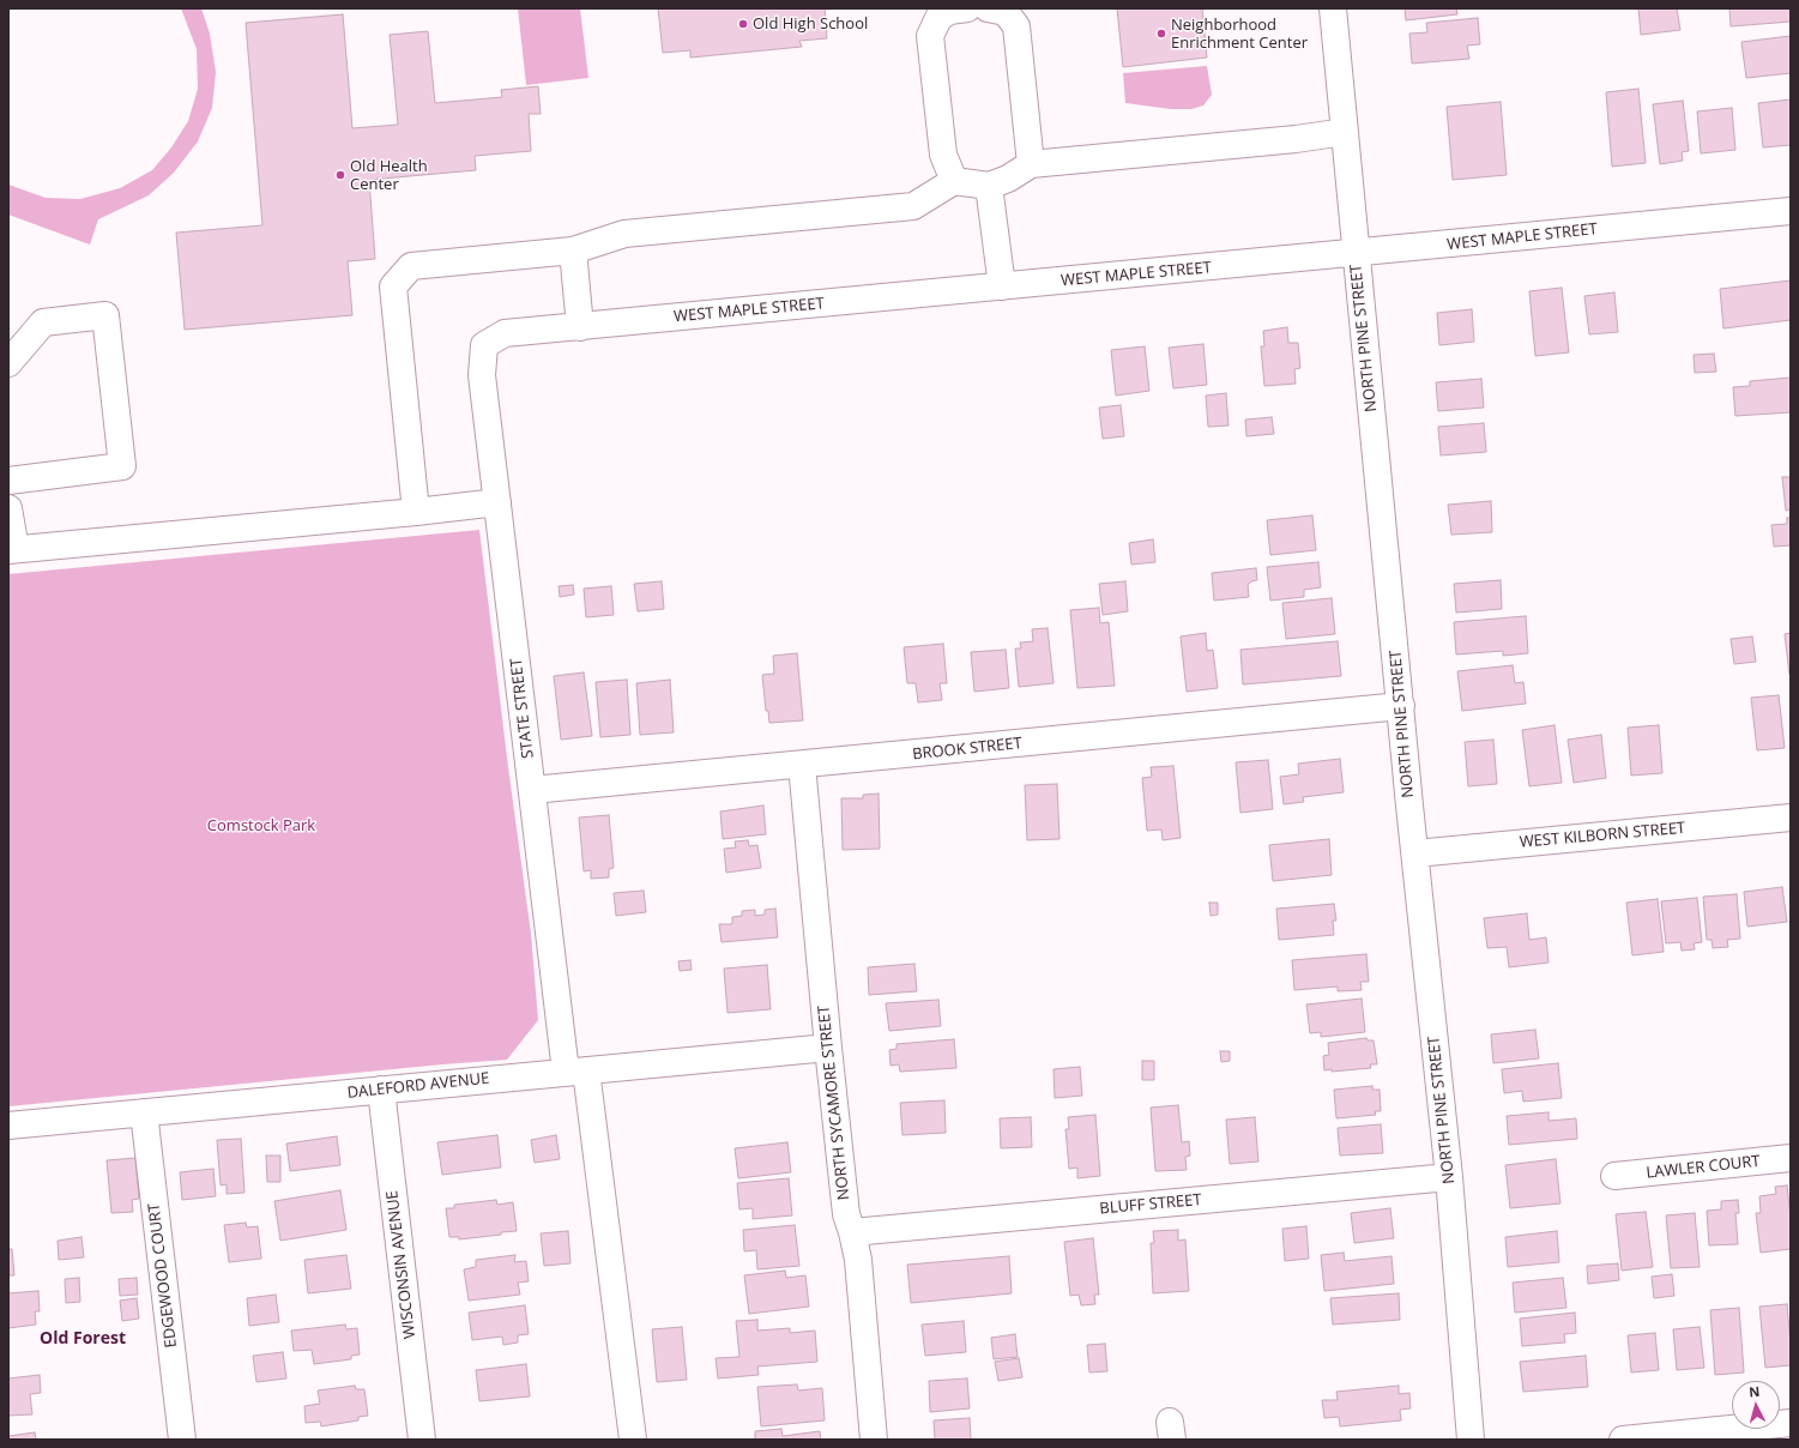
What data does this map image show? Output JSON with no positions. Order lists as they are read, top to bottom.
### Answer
{
  "streets": {
    "street": [
      "WEST MAPLE STREET",
      "NORTH PINE STREET",
      "STATE STREET",
      "BROOK STREET",
      "WEST KILBORN STREET",
      "DALEFORD AVENUE",
      "NORTH SYCAMORE STREET",
      "LAWLER COURT",
      "BLUFF STREET",
      "WISCONSIN AVENUE",
      "EDGEWOOD COURT"
    ]
  },
  "crossings": [
    ["WEST MAPLE STREET", "NORTH PINE STREET"],
    ["WEST MAPLE STREET", "STATE STREET"],
    ["NORTH PINE STREET", "BROOK STREET"],
    ["NORTH PINE STREET", "WEST KILBORN STREET"],
    ["NORTH PINE STREET", "BLUFF STREET"],
    ["STATE STREET", "BROOK STREET"],
    ["STATE STREET", "DALEFORD AVENUE"],
    ["BROOK STREET", "NORTH SYCAMORE STREET"],
    ["DALEFORD AVENUE", "NORTH SYCAMORE STREET"],
    ["DALEFORD AVENUE", "WISCONSIN AVENUE"],
    ["DALEFORD AVENUE", "EDGEWOOD COURT"],
    ["NORTH SYCAMORE STREET", "BLUFF STREET"]
  ],
  "districts": ["Old Forest"],
  "parks": ["Comstock Park"],
  "places": ["Old High School", "Neighborhood Enrichment Center", "Old Health Center"],
  "north": "top"
}
